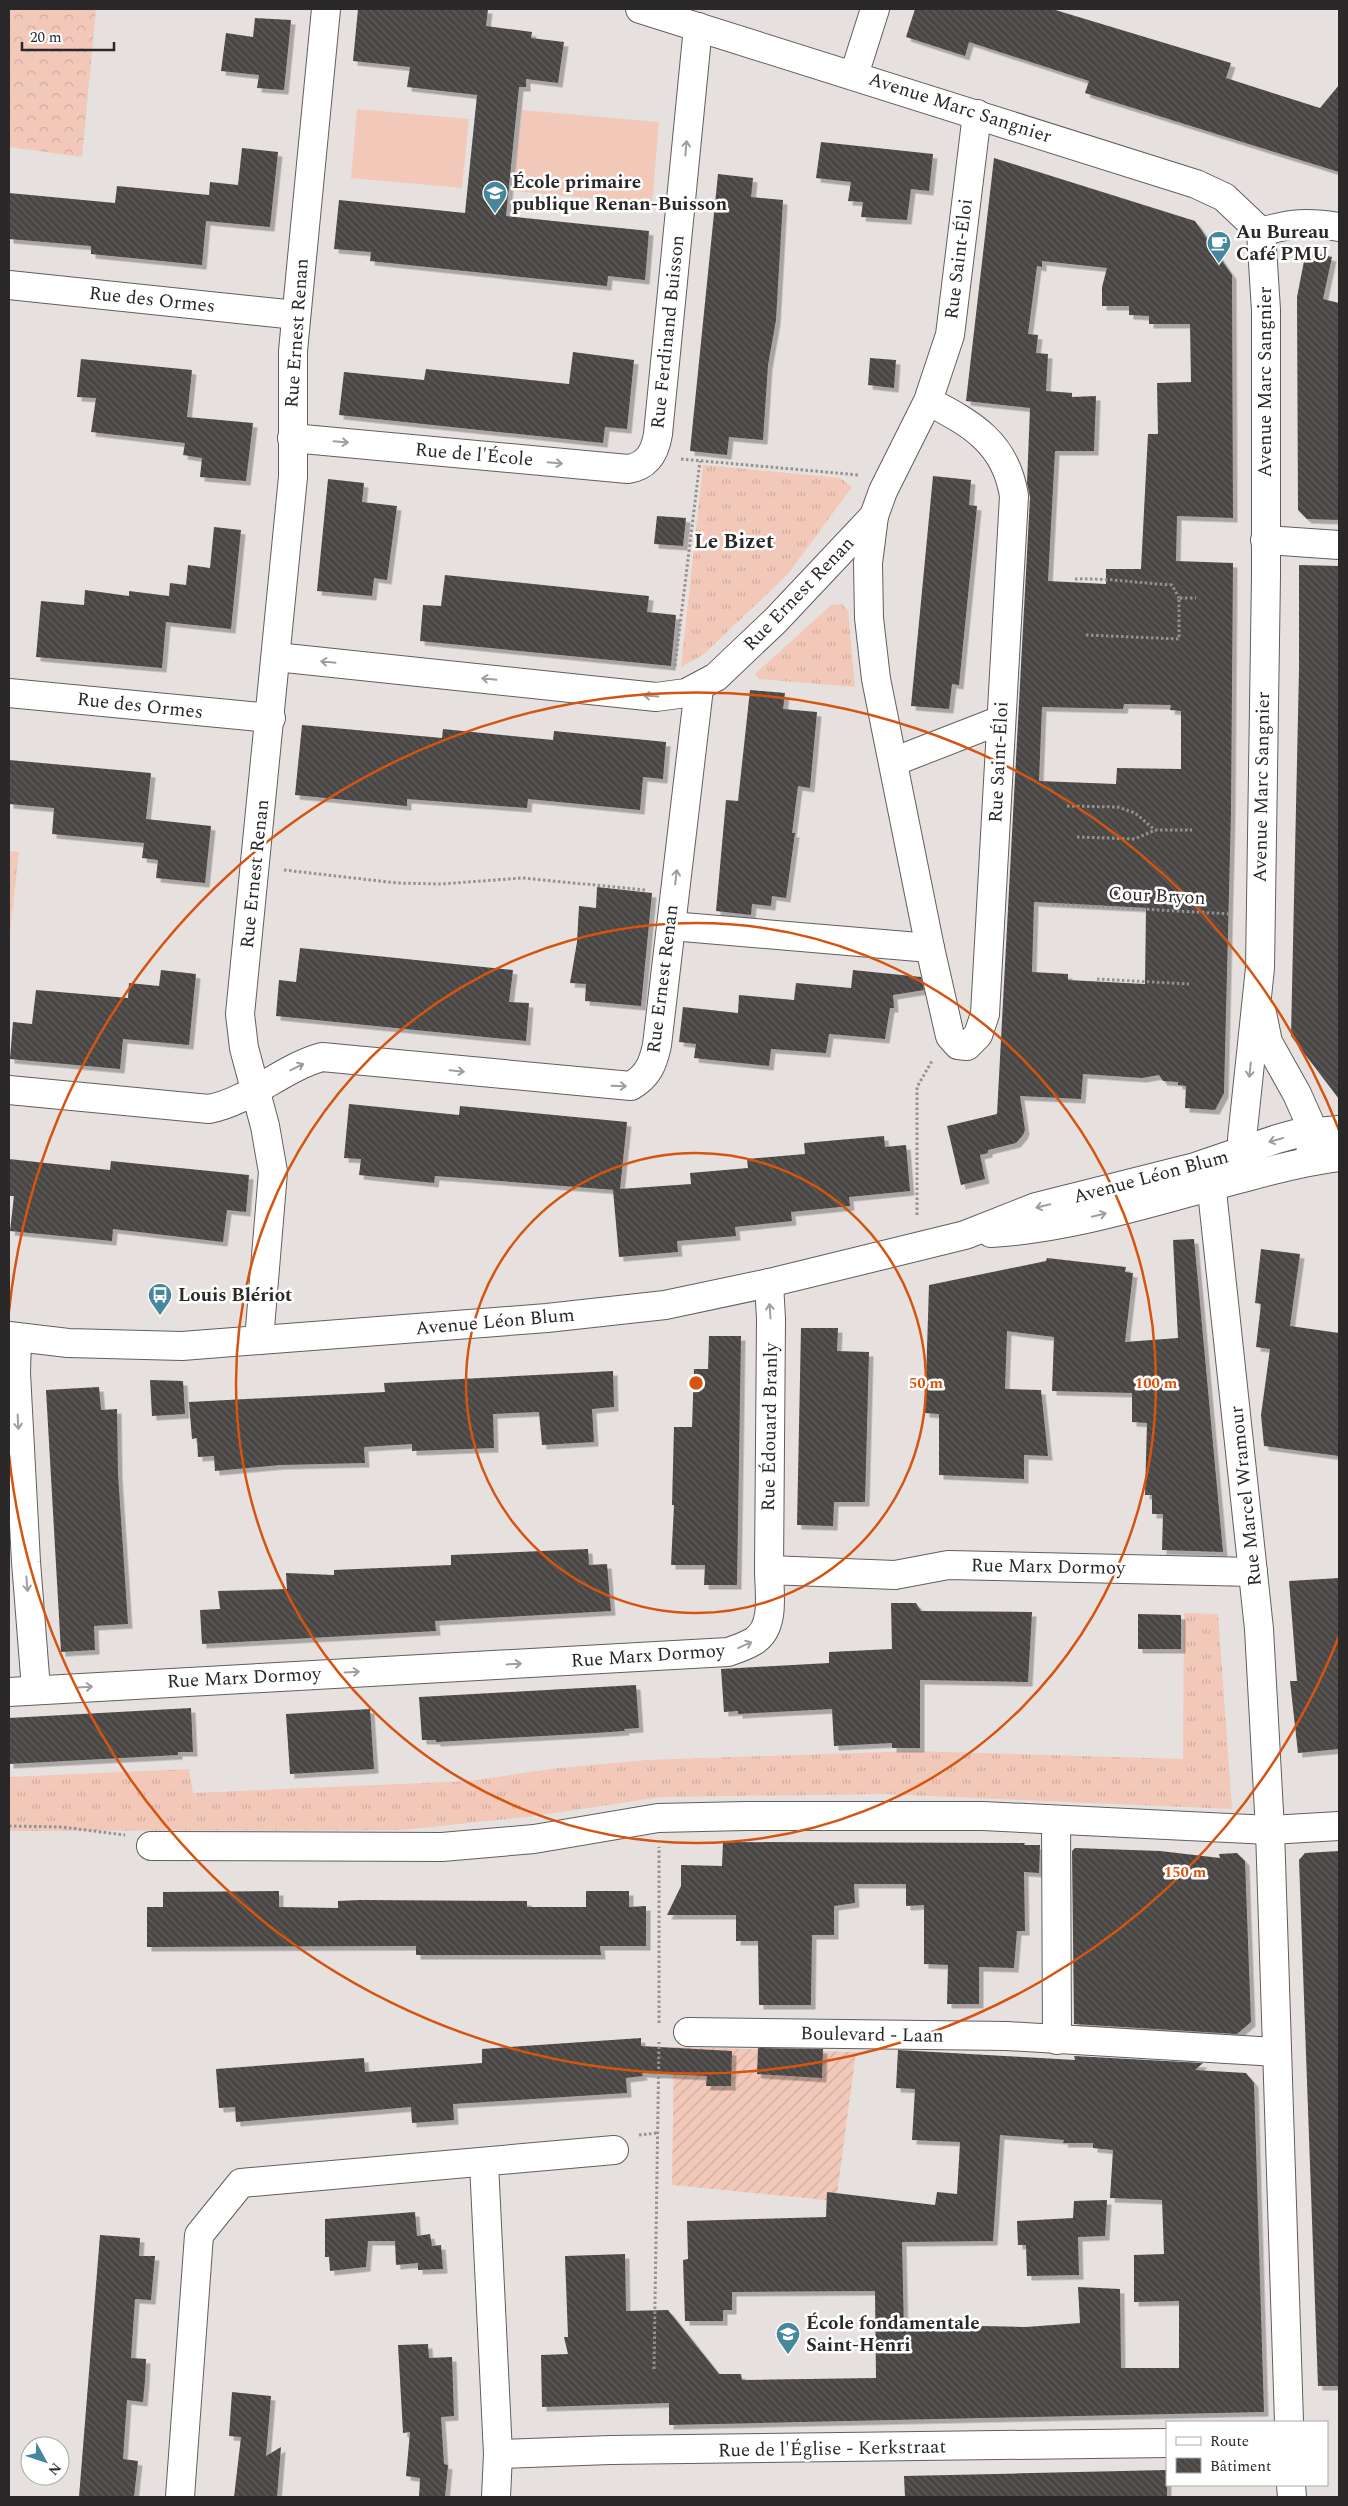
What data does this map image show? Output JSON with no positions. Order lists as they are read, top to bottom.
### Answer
{
  "streets": {
    "street": [
      "Avenue Marc Sangnier",
      "Rue Saint-Éloi",
      "Rue des Ormes",
      "Rue Ferdinand Buisson",
      "Rue Ernest Renan",
      "Rue de l'École",
      "Avenue Léon Blum",
      "Rue Édouard Branly",
      "Rue Marcel Wramour",
      "Rue Marx Dormoy",
      "Boulevard - Laan",
      "Rue de l'Église - Kerkstraat"
    ],
    "path": ["Cour Bryon"]
  },
  "crossings": [
    ["Avenue Marc Sangnier", "Rue Saint-Éloi"],
    ["Avenue Marc Sangnier", "Rue Ferdinand Buisson"],
    ["Avenue Marc Sangnier", "Cour Bryon"],
    ["Avenue Marc Sangnier", "Avenue Léon Blum"],
    ["Rue Saint-Éloi", "Rue Ernest Renan"],
    ["Rue des Ormes", "Rue Ernest Renan"],
    ["Rue Ferdinand Buisson", "Rue de l'École"],
    ["Rue Ernest Renan", "Rue de l'École"],
    ["Rue Ernest Renan", "Avenue Léon Blum"],
    ["Avenue Léon Blum", "Rue Édouard Branly"],
    ["Avenue Léon Blum", "Rue Marcel Wramour"],
    ["Rue Édouard Branly", "Rue Marx Dormoy"],
    ["Rue Marcel Wramour", "Rue Marx Dormoy"],
    ["Rue Marcel Wramour", "Boulevard - Laan"]
  ],
  "one_way": ["Rue Ferdinand Buisson", "Rue de l'École", "Rue Édouard Branly"],
  "districts": ["Le Bizet"],
  "places": {
    "school or university": ["École primaire publique Renan-Buisson", "École fondamentale Saint-Henri"],
    "cafe": ["Au Bureau Café PMU"],
    "bus stop": ["Louis Blériot"]
  },
  "legend": ["Route", "Bâtiment"],
  "scale_bar": "20 m",
  "north": "bottom right",
  "rings": ["50 m", "100 m", "150 m"]
}
